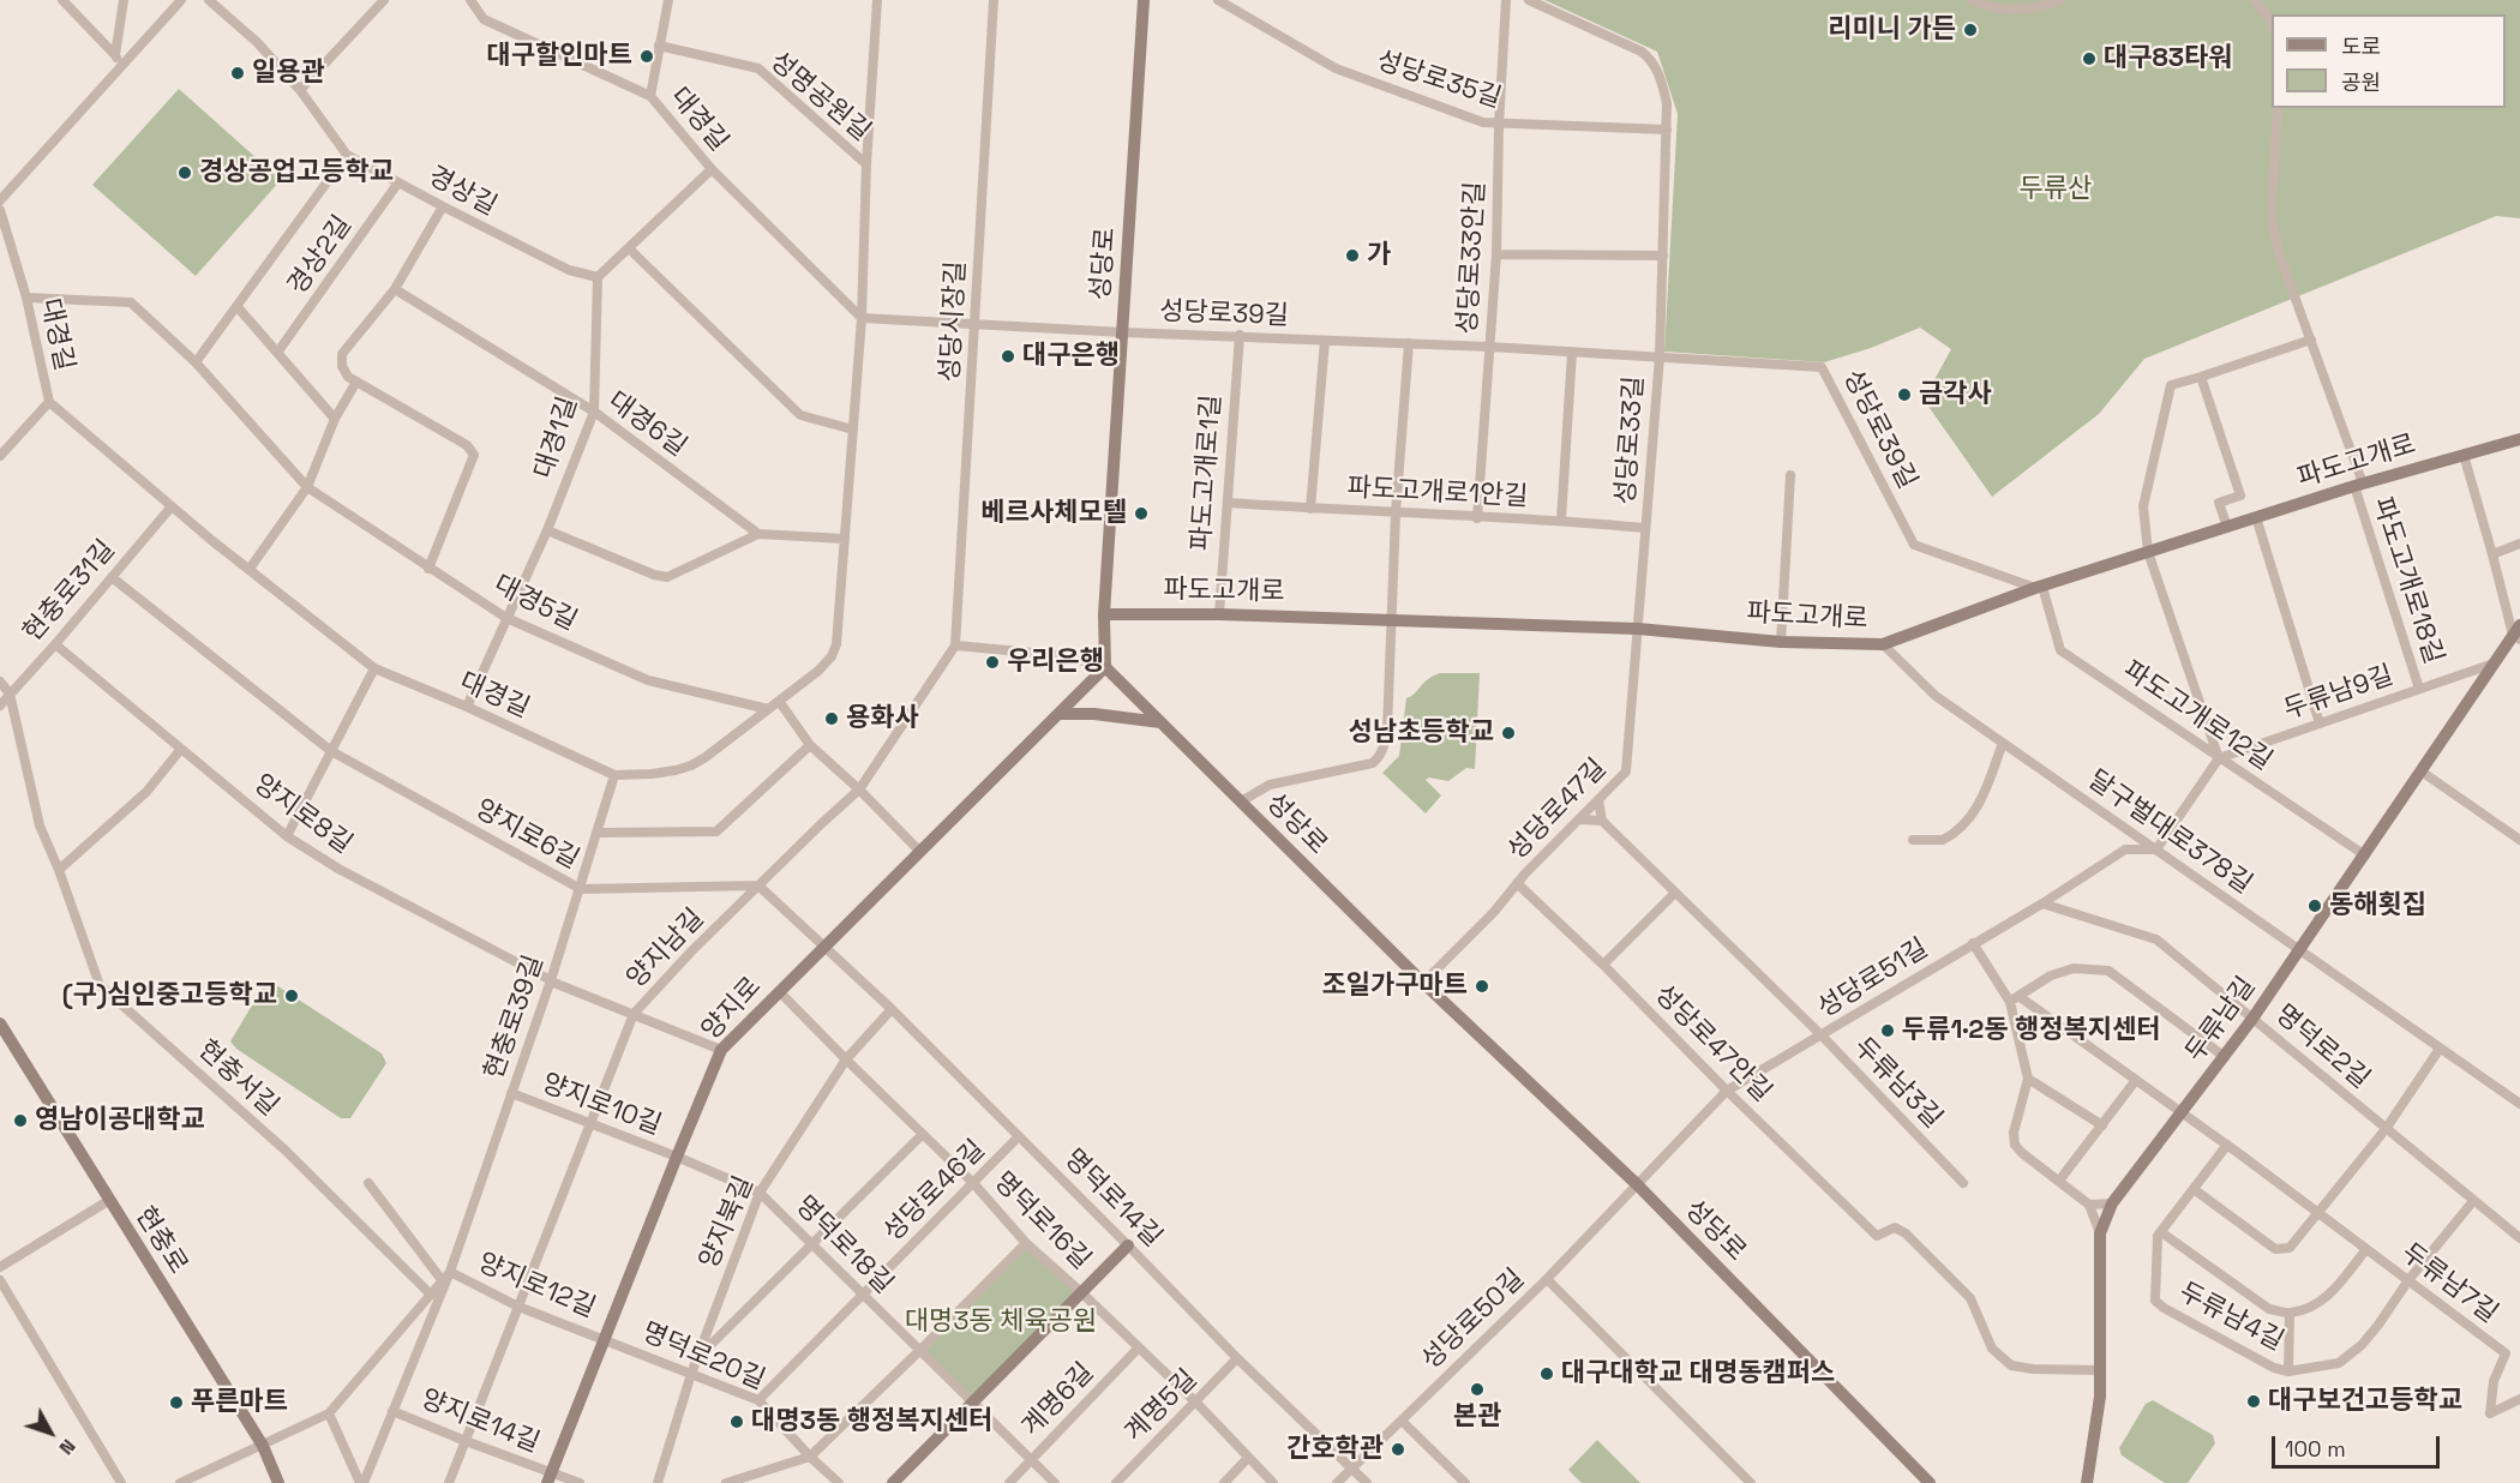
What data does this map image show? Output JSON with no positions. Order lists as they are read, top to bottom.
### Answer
{
  "streets": {
    "main road": [
      "성당로",
      "파도고개로",
      "양지로",
      "두류남길",
      "현충로"
    ],
    "street": [
      "성당로35길",
      "성명공원길",
      "대경길",
      "경상길",
      "경상2길",
      "성당로33안길",
      "성당로39길",
      "성당시장길",
      "대경6길",
      "대경1길",
      "성당로33길",
      "파도고개로1길",
      "파도고개로1안길",
      "파도고개로18길",
      "현충로31길",
      "대경5길",
      "두류남9길",
      "파도고개로12길",
      "성당로47길",
      "양지로8길",
      "달구벌대로378길",
      "양지로6길",
      "양지남길",
      "성당로51길",
      "현충로39길",
      "성당로47안길",
      "명덕로2길",
      "현충서길",
      "두류남3길",
      "양지로10길",
      "성당로46길",
      "명덕로14길",
      "명덕로16길",
      "양지북길",
      "명덕로18길",
      "두류남7길",
      "양지로12길",
      "두류남4길",
      "성당로50길",
      "명덕로20길",
      "계명6길",
      "계명5길",
      "양지로14길"
    ]
  },
  "crossings": [
    ["성당로35길", "성당로33안길"],
    ["성당로35길", "성당로33길"],
    ["성명공원길", "대경길"],
    ["대경길", "대경1길"],
    ["대경길", "현충로31길"],
    ["대경길", "대경5길"],
    ["대경길", "현충로39길"],
    ["경상길", "경상2길"],
    ["경상길", "대경1길"],
    ["성당로33안길", "성당로39길"],
    ["성당로33안길", "파도고개로1안길"],
    ["성당로", "성당로39길"],
    ["성당로", "파도고개로"],
    ["성당로", "성당로47길"],
    ["성당로", "성당로51길"],
    ["성당로", "양지로"],
    ["성당로", "성당로50길"],
    ["성당로39길", "성당로33길"],
    ["성당로39길", "파도고개로"],
    ["성당로39길", "파도고개로1길"],
    ["성당로39길", "파도고개로1안길"],
    ["성당로39길", "파도고개로12길"],
    ["성당시장길", "양지남길"],
    ["대경6길", "대경1길"],
    ["대경1길", "대경5길"],
    ["성당로33길", "파도고개로"],
    ["성당로33길", "파도고개로1안길"],
    ["성당로33길", "성당로47길"],
    ["파도고개로", "파도고개로1길"],
    ["파도고개로", "파도고개로18길"],
    ["파도고개로", "파도고개로12길"],
    ["파도고개로", "성당로47길"],
    ["파도고개로", "달구벌대로378길"],
    ["파도고개로1길", "파도고개로1안길"],
    ["파도고개로18길", "두류남9길"],
    ["현충로31길", "양지로8길"],
    ["현충로31길", "양지로6길"],
    ["현충로31길", "현충서길"],
    ["두류남9길", "파도고개로12길"],
    ["두류남9길", "두류남길"],
    ["파도고개로12길", "두류남길"],
    ["성당로47길", "성당로47안길"],
    ["양지로8길", "양지남길"],
    ["양지로8길", "양지로"],
    ["양지로8길", "현충로39길"],
    ["달구벌대로378길", "성당로51길"],
    ["달구벌대로378길", "두류남길"],
    ["양지로6길", "양지남길"],
    ["양지로6길", "현충로39길"],
    ["양지남길", "양지로10길"],
    ["양지남길", "양지로12길"],
    ["양지남길", "양지로14길"],
    ["성당로51길", "성당로47안길"],
    ["성당로51길", "명덕로2길"],
    ["성당로51길", "두류남3길"],
    ["성당로51길", "성당로50길"],
    ["양지로", "양지로10길"],
    ["양지로", "명덕로14길"],
    ["양지로", "명덕로16길"],
    ["양지로", "명덕로18길"],
    ["양지로", "양지로12길"],
    ["양지로", "명덕로20길"],
    ["양지로", "양지로14길"],
    ["현충로39길", "현충서길"],
    ["현충로39길", "양지로10길"],
    ["현충로39길", "현충로"],
    ["현충로39길", "양지로12길"],
    ["현충로39길", "양지로14길"],
    ["두류남길", "성당로47안길"],
    ["두류남길", "명덕로2길"],
    ["두류남길", "두류남7길"],
    ["명덕로2길", "두류남4길"],
    ["양지로10길", "명덕로18길"],
    ["성당로46길", "명덕로14길"],
    ["성당로46길", "명덕로16길"],
    ["성당로46길", "명덕로18길"],
    ["성당로46길", "명덕로20길"],
    ["명덕로14길", "양지북길"],
    ["명덕로14길", "성당로50길"],
    ["명덕로14길", "계명5길"],
    ["명덕로16길", "양지북길"],
    ["명덕로16길", "계명6길"],
    ["명덕로16길", "계명5길"],
    ["양지북길", "명덕로18길"],
    ["양지북길", "명덕로20길"],
    ["명덕로18길", "계명6길"],
    ["두류남7길", "두류남4길"],
    ["양지로12길", "명덕로20길"]
  ],
  "parks": ["두류산", "대명3동 체육공원"],
  "places": [
    "리미니 가든",
    "대구할인마트",
    "대구83타워",
    "일용관",
    "경상공업고등학교",
    "가",
    "대구은행",
    "금각사",
    "베르사체모텔",
    "우리은행",
    "용화사",
    "성남초등학교",
    "동해횟집",
    "조일가구마트",
    "(구)심인중고등학교",
    "두류1·2동 행정복지센터",
    "영남이공대학교",
    "대구대학교 대명동캠퍼스",
    "본관",
    "대구보건고등학교",
    "푸른마트",
    "대명3동 행정복지센터",
    "간호학관"
  ],
  "legend": ["도로", "공원"],
  "scale_bar": "100 m",
  "north": "bottom right"
}
